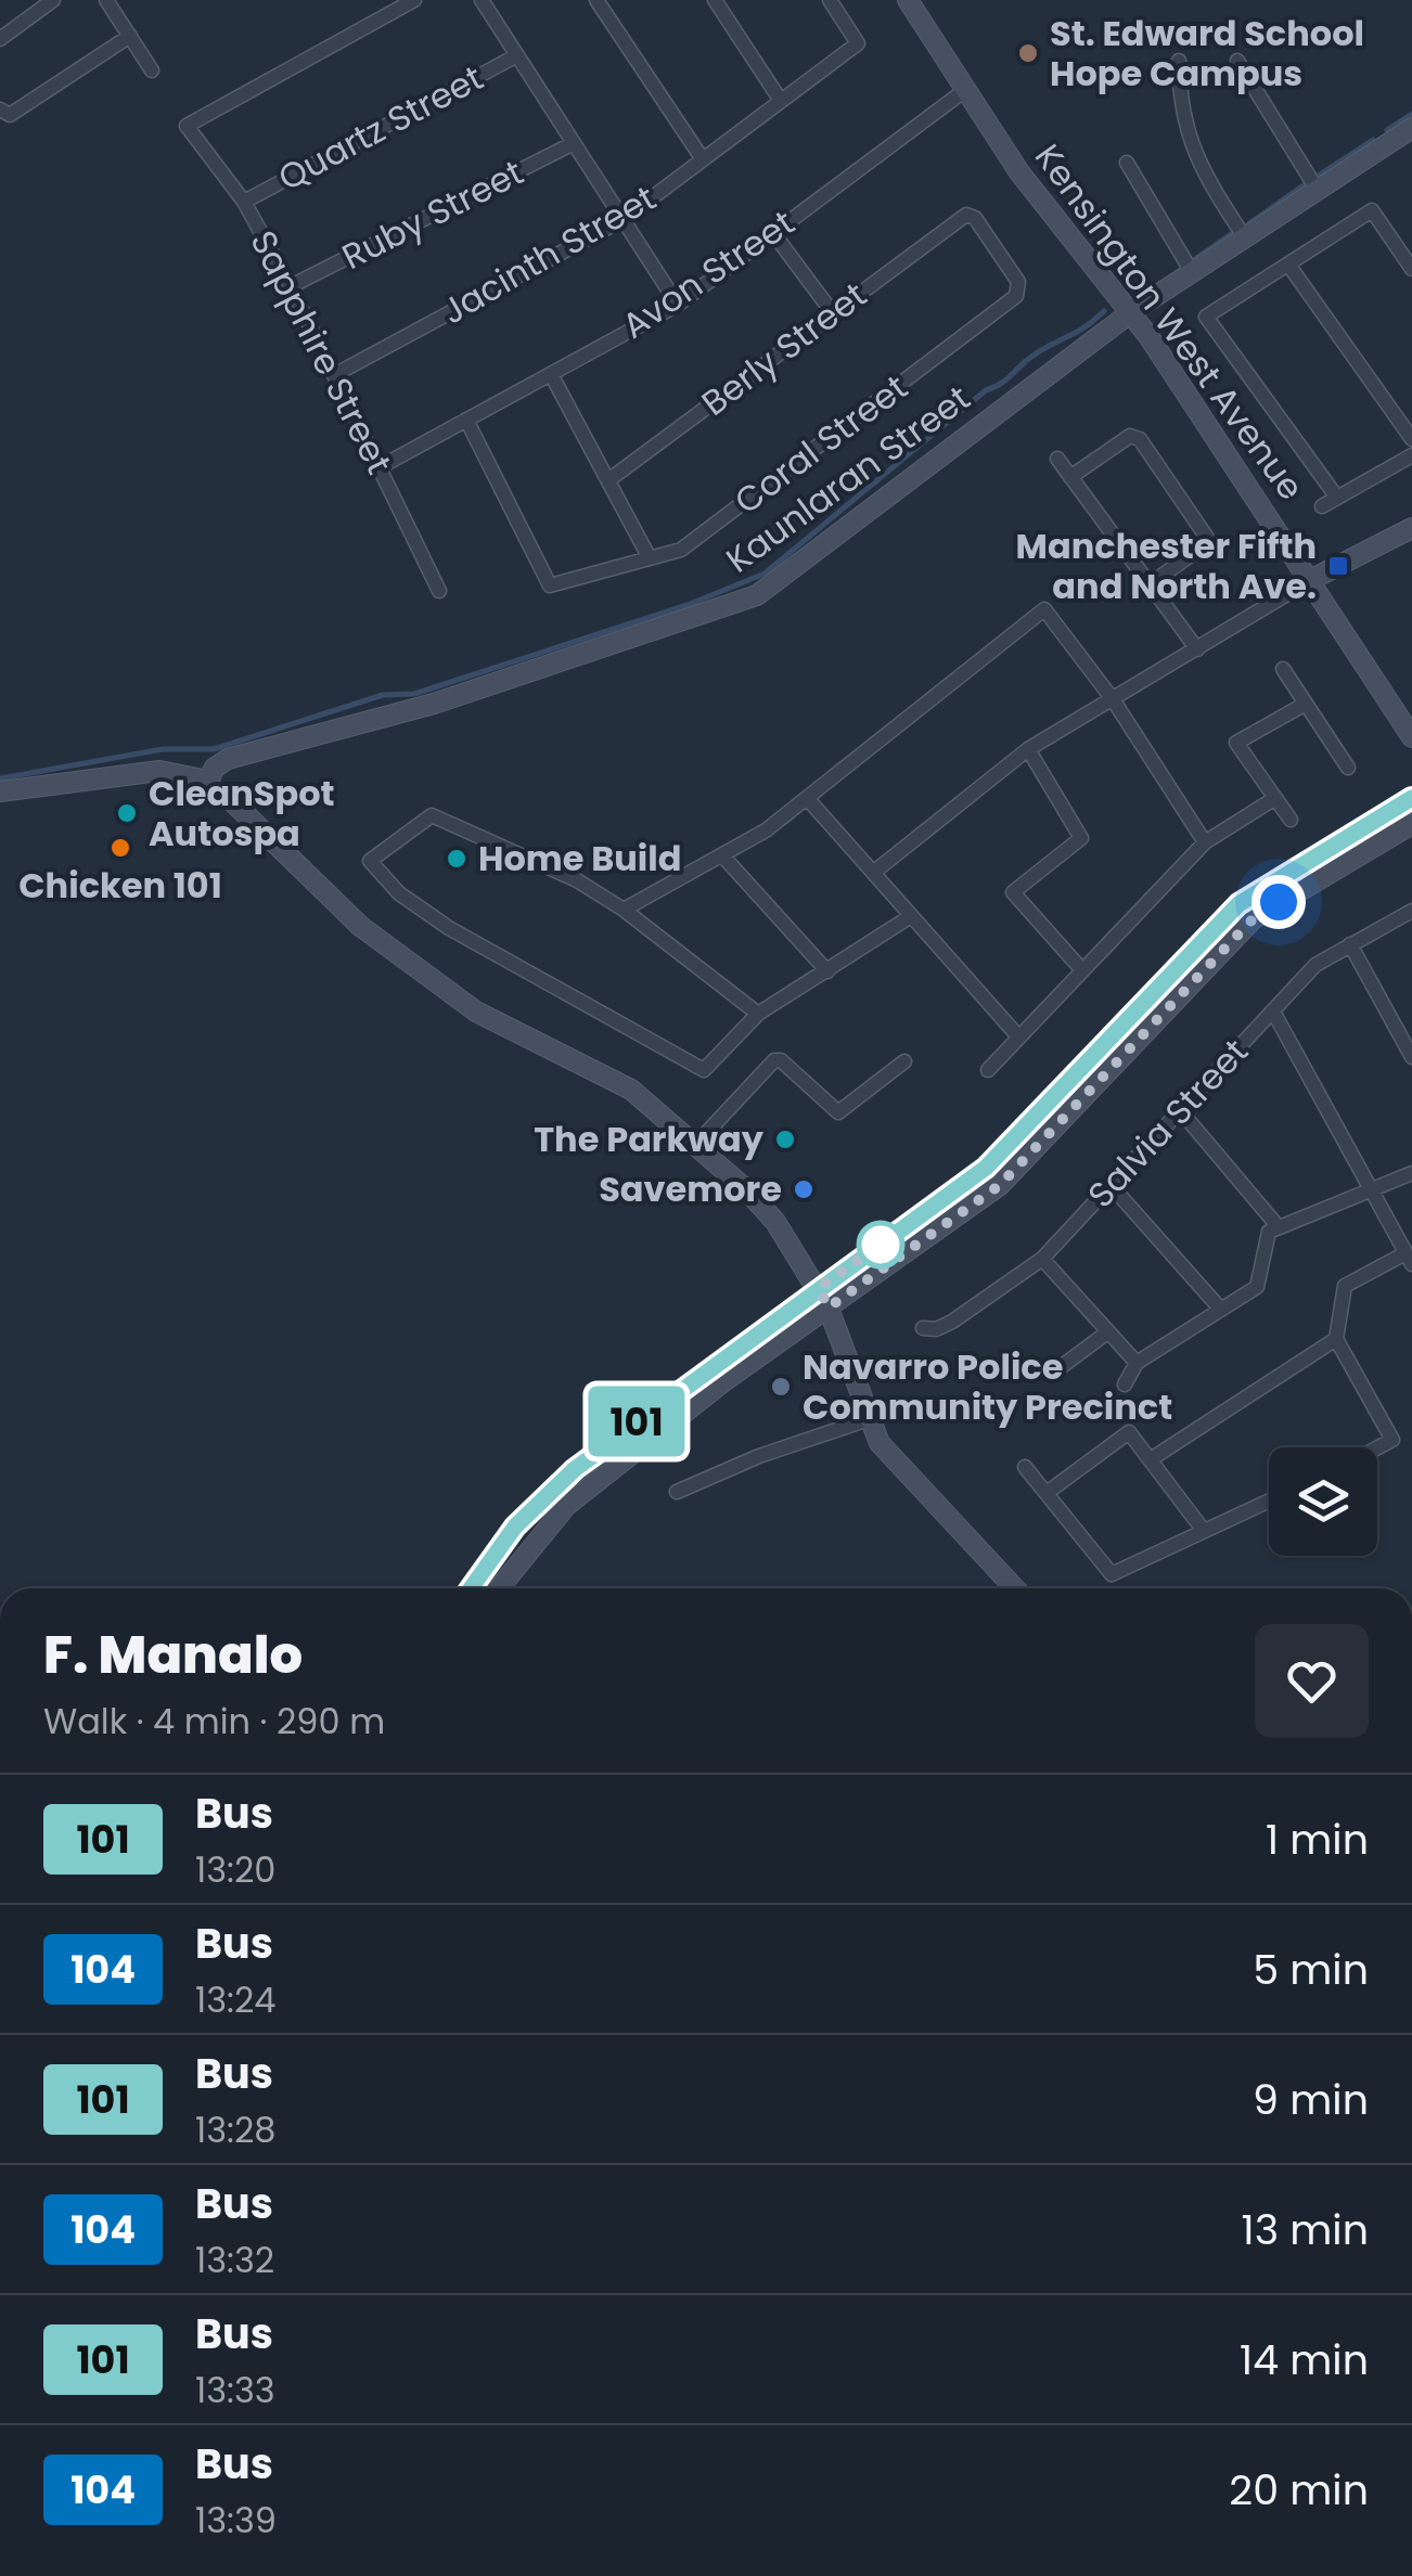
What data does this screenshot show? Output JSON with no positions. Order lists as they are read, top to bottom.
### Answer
{
  "streets": {
    "street": [
      "Quartz Street",
      "Ruby Street",
      "Jacinth Street",
      "Avon Street",
      "Kensington West Avenue",
      "Berly Street",
      "Sapphire Street",
      "Coral Street",
      "Kaunlaran Street",
      "Salvia Street"
    ]
  },
  "crossings": [
    ["Quartz Street", "Sapphire Street"],
    ["Ruby Street", "Sapphire Street"],
    ["Jacinth Street", "Sapphire Street"],
    ["Avon Street", "Kensington West Avenue"],
    ["Avon Street", "Sapphire Street"],
    ["Avon Street", "Coral Street"],
    ["Kensington West Avenue", "Kaunlaran Street"],
    ["Berly Street", "Coral Street"]
  ],
  "places": {
    "other": [
      "St. Edward School Hope Campus",
      "CleanSpot Autospa",
      "Chicken 101",
      "Home Build",
      "The Parkway",
      "Savemore",
      "Navarro Police Community Precinct"
    ],
    "transit": ["Manchester Fifth and North Ave."]
  },
  "lines": ["bus line 101"],
  "page": {
    "on_map": "101",
    "heading": ["F. Manalo", "Walk · 4 min · 290 m"],
    "list": [
      {
        "mark": "101",
        "name": "Bus",
        "note": "13:20",
        "value": "1 min"
      },
      {
        "mark": "104",
        "name": "Bus",
        "note": "13:24",
        "value": "5 min"
      },
      {
        "mark": "101",
        "name": "Bus",
        "note": "13:28",
        "value": "9 min"
      },
      {
        "mark": "104",
        "name": "Bus",
        "note": "13:32",
        "value": "13 min"
      },
      {
        "mark": "101",
        "name": "Bus",
        "note": "13:33",
        "value": "14 min"
      },
      {
        "mark": "104",
        "name": "Bus",
        "note": "13:39",
        "value": "20 min"
      }
    ]
  }
}
